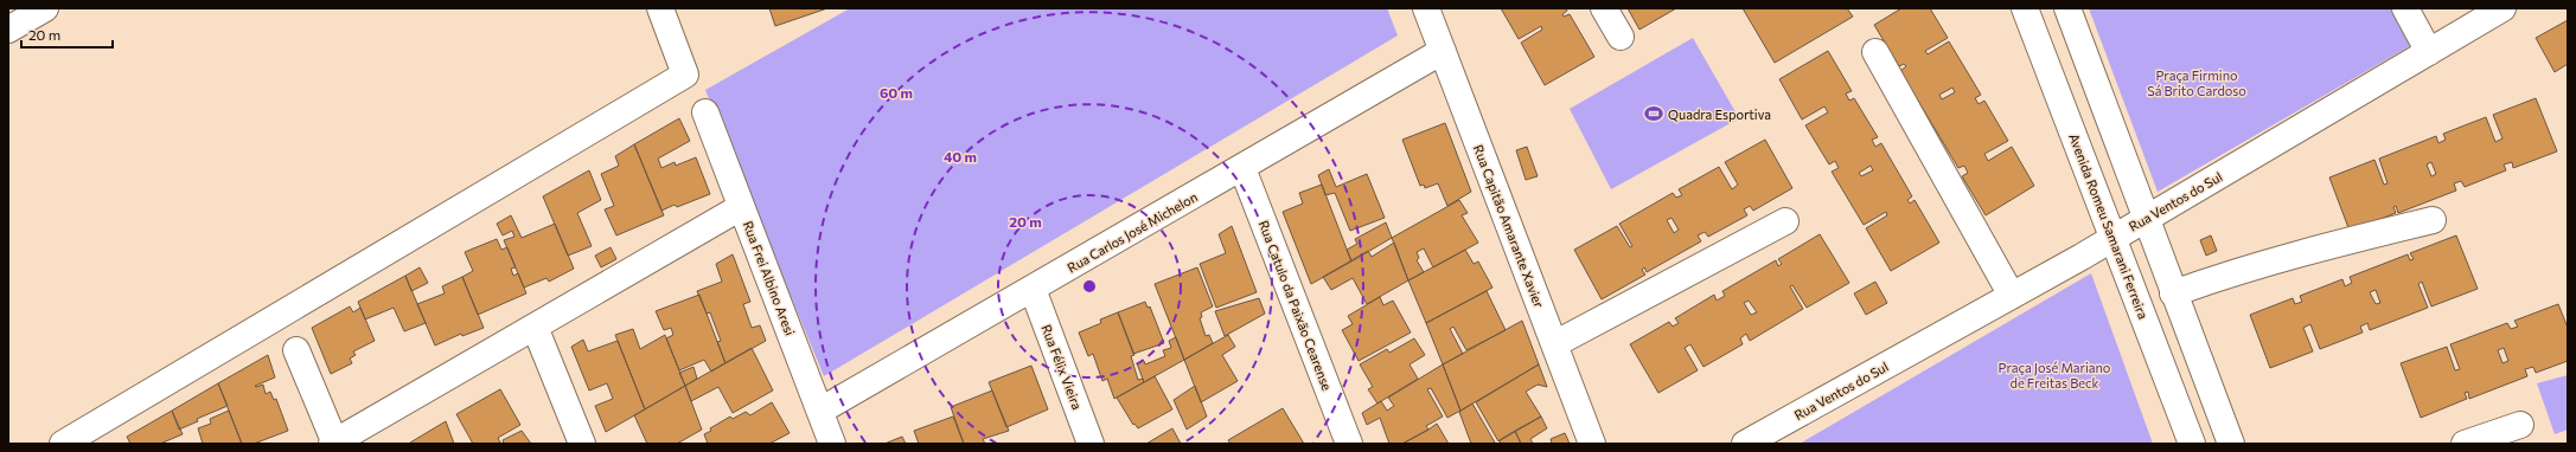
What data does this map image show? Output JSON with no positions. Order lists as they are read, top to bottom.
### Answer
{
  "streets": {
    "street": [
      "Rua Ventos do Sul",
      "Rua Capitão Amarante Xavier",
      "Avenida Romeu Samarani Ferreira",
      "Rua Carlos José Michelon",
      "Rua Frei Albino Aresi",
      "Rua Catulo da Paixão Cearense",
      "Rua Félix Vieira"
    ]
  },
  "crossings": [
    ["Rua Ventos do Sul", "Avenida Romeu Samarani Ferreira"],
    ["Rua Capitão Amarante Xavier", "Rua Carlos José Michelon"],
    ["Rua Carlos José Michelon", "Rua Frei Albino Aresi"],
    ["Rua Carlos José Michelon", "Rua Catulo da Paixão Cearense"],
    ["Rua Carlos José Michelon", "Rua Félix Vieira"]
  ],
  "parks": ["Praça Firmino Sá Brito Cardoso", "Praça José Mariano de Freitas Beck"],
  "places": {
    "sports": ["Quadra Esportiva"]
  },
  "scale_bar": "20 m",
  "rings": ["60 m", "40 m", "20 m"]
}
